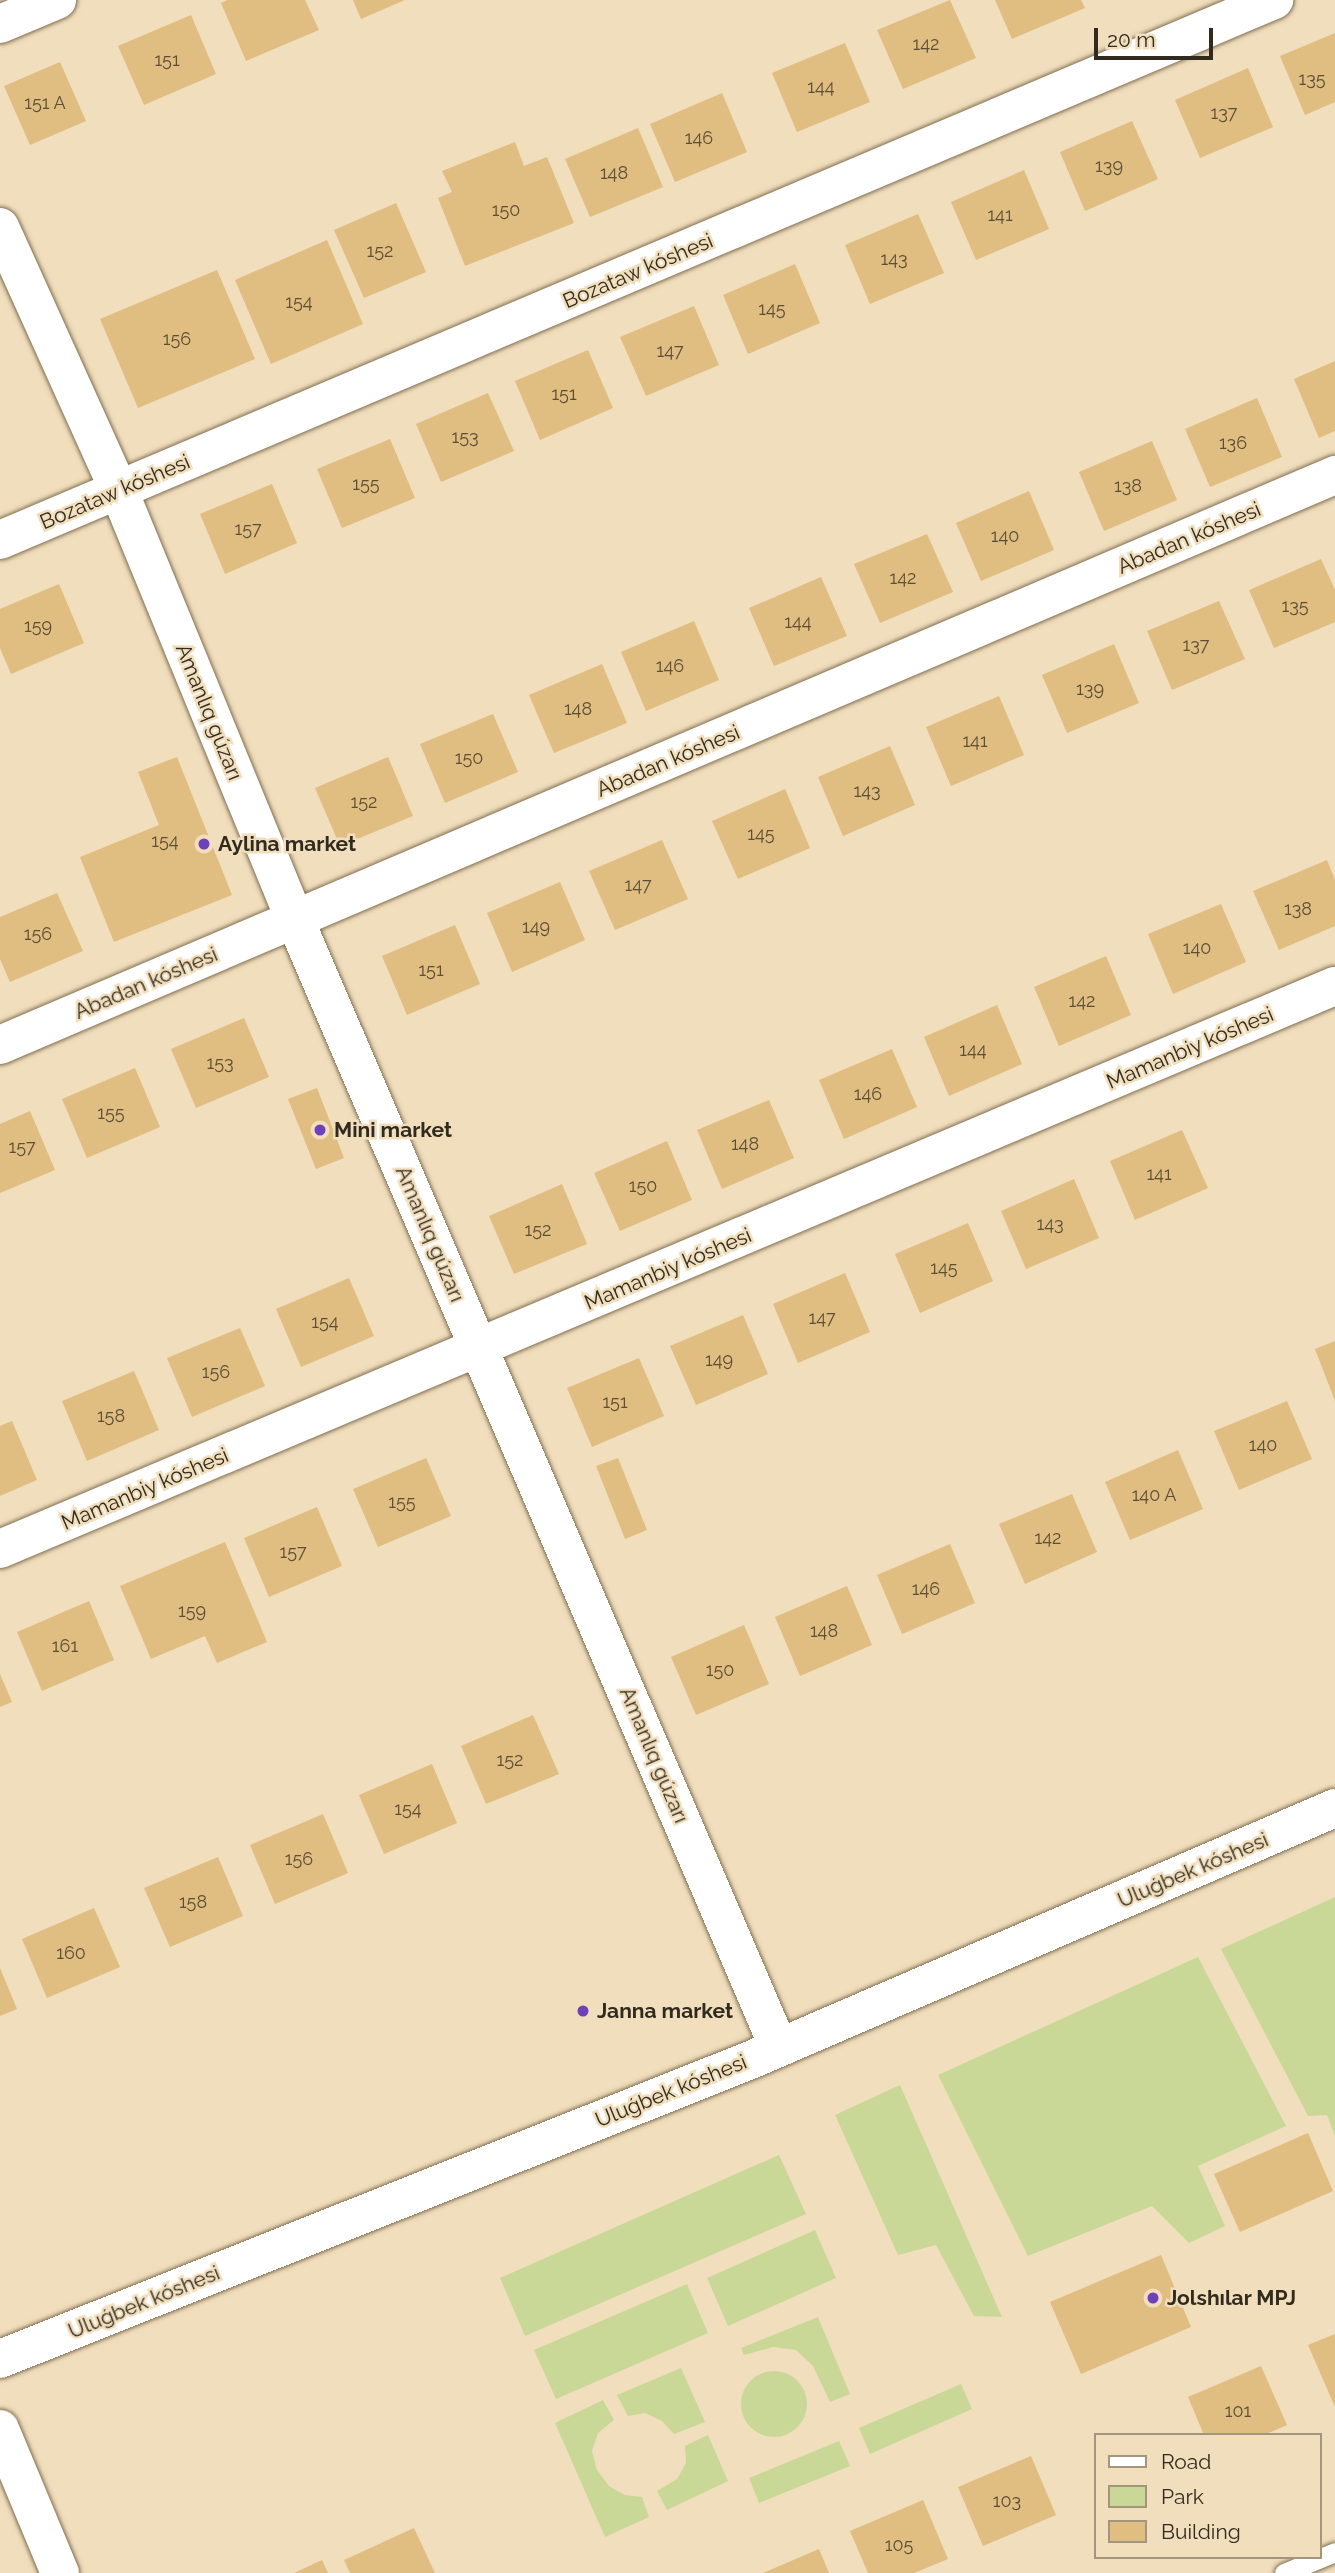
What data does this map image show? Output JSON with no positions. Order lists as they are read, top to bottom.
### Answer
{
  "streets": {
    "street": [
      "Bozataw kóshesi",
      "Abadan kóshesi",
      "Amanlıq gúzarı",
      "Mamanbiy kóshesi",
      "Uluǵbek kóshesi"
    ]
  },
  "crossings": [
    ["Bozataw kóshesi", "Amanlıq gúzarı"],
    ["Abadan kóshesi", "Amanlıq gúzarı"],
    ["Amanlıq gúzarı", "Mamanbiy kóshesi"],
    ["Amanlıq gúzarı", "Uluǵbek kóshesi"]
  ],
  "places": [
    "Aylina market",
    "Mini market",
    "Janna market",
    "Jolshılar MPJ"
  ],
  "house_numbers": [
    "142",
    "151",
    "135",
    "144",
    "151 А",
    "137",
    "146",
    "139",
    "148",
    "150",
    "141",
    "152",
    "143",
    "154",
    "145",
    "156",
    "147",
    "151",
    "153",
    "136",
    "155",
    "138",
    "157",
    "140",
    "142",
    "135",
    "144",
    "159",
    "137",
    "146",
    "139",
    "148",
    "141",
    "150",
    "143",
    "152",
    "145",
    "154",
    "147",
    "138",
    "149",
    "156",
    "140",
    "151",
    "142",
    "144",
    "153",
    "146",
    "155",
    "148",
    "157",
    "141",
    "150",
    "143",
    "152",
    "145",
    "147",
    "154",
    "149",
    "156",
    "151",
    "158",
    "140",
    "140 А",
    "155",
    "142",
    "157",
    "146",
    "159",
    "148",
    "161",
    "150",
    "152",
    "154",
    "156",
    "158",
    "160",
    "101",
    "103",
    "105"
  ],
  "legend": ["Road", "Park", "Building"],
  "scale_bar": "20 m"
}
